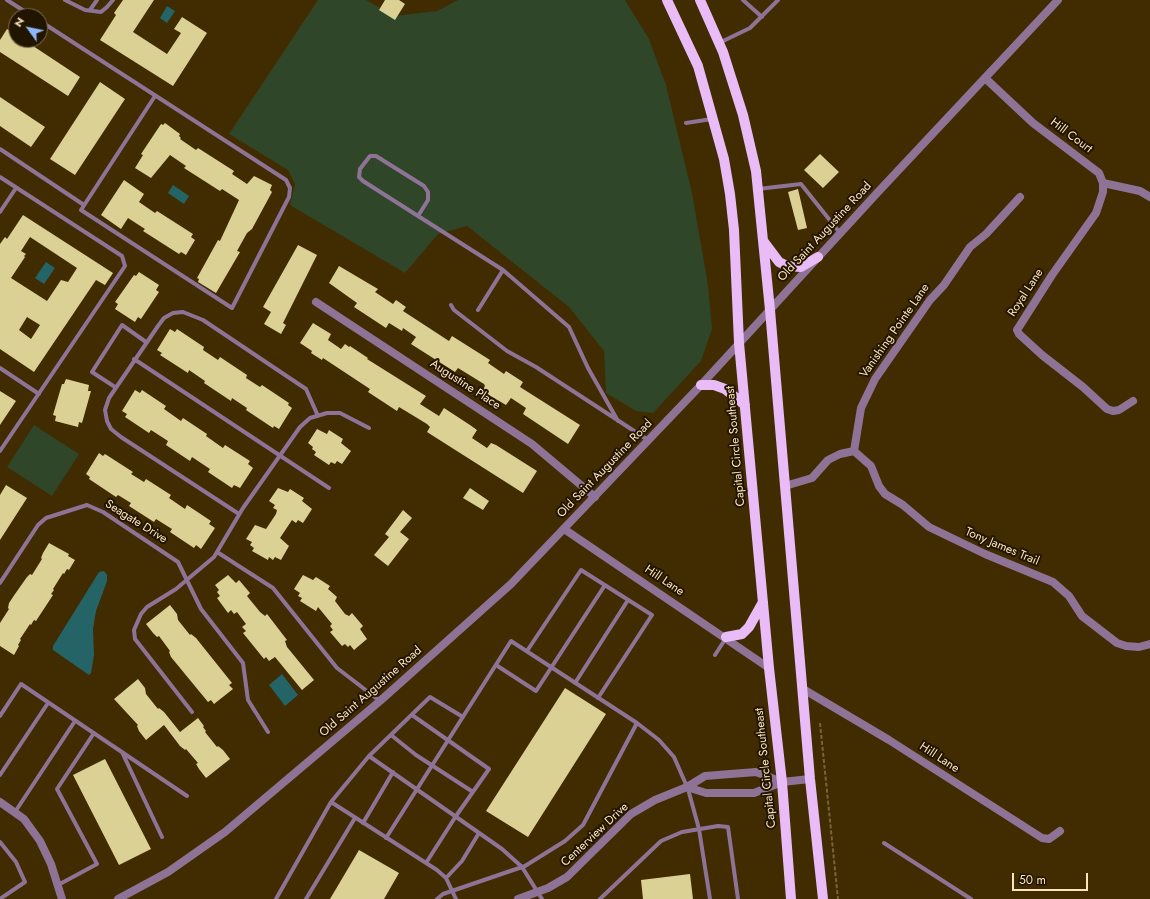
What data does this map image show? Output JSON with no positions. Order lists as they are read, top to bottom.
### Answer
{
  "streets": {
    "main road": ["Capital Circle Southeast"],
    "street": [
      "Hill Court",
      "Old Saint Augustine Road",
      "Royal Lane",
      "Vanishing Pointe Lane",
      "Augustine Place",
      "Tony James Trail",
      "Hill Lane",
      "Centerview Drive"
    ],
    "lane": ["Seagate Drive"]
  },
  "crossings": [
    ["Hill Court", "Old Saint Augustine Road"],
    ["Hill Court", "Royal Lane"],
    ["Old Saint Augustine Road", "Augustine Place"],
    ["Old Saint Augustine Road", "Capital Circle Southeast"],
    ["Old Saint Augustine Road", "Hill Lane"],
    ["Vanishing Pointe Lane", "Tony James Trail"],
    ["Capital Circle Southeast", "Hill Lane"],
    ["Capital Circle Southeast", "Centerview Drive"]
  ],
  "scale_bar": "50 m",
  "north": "top left"
}
